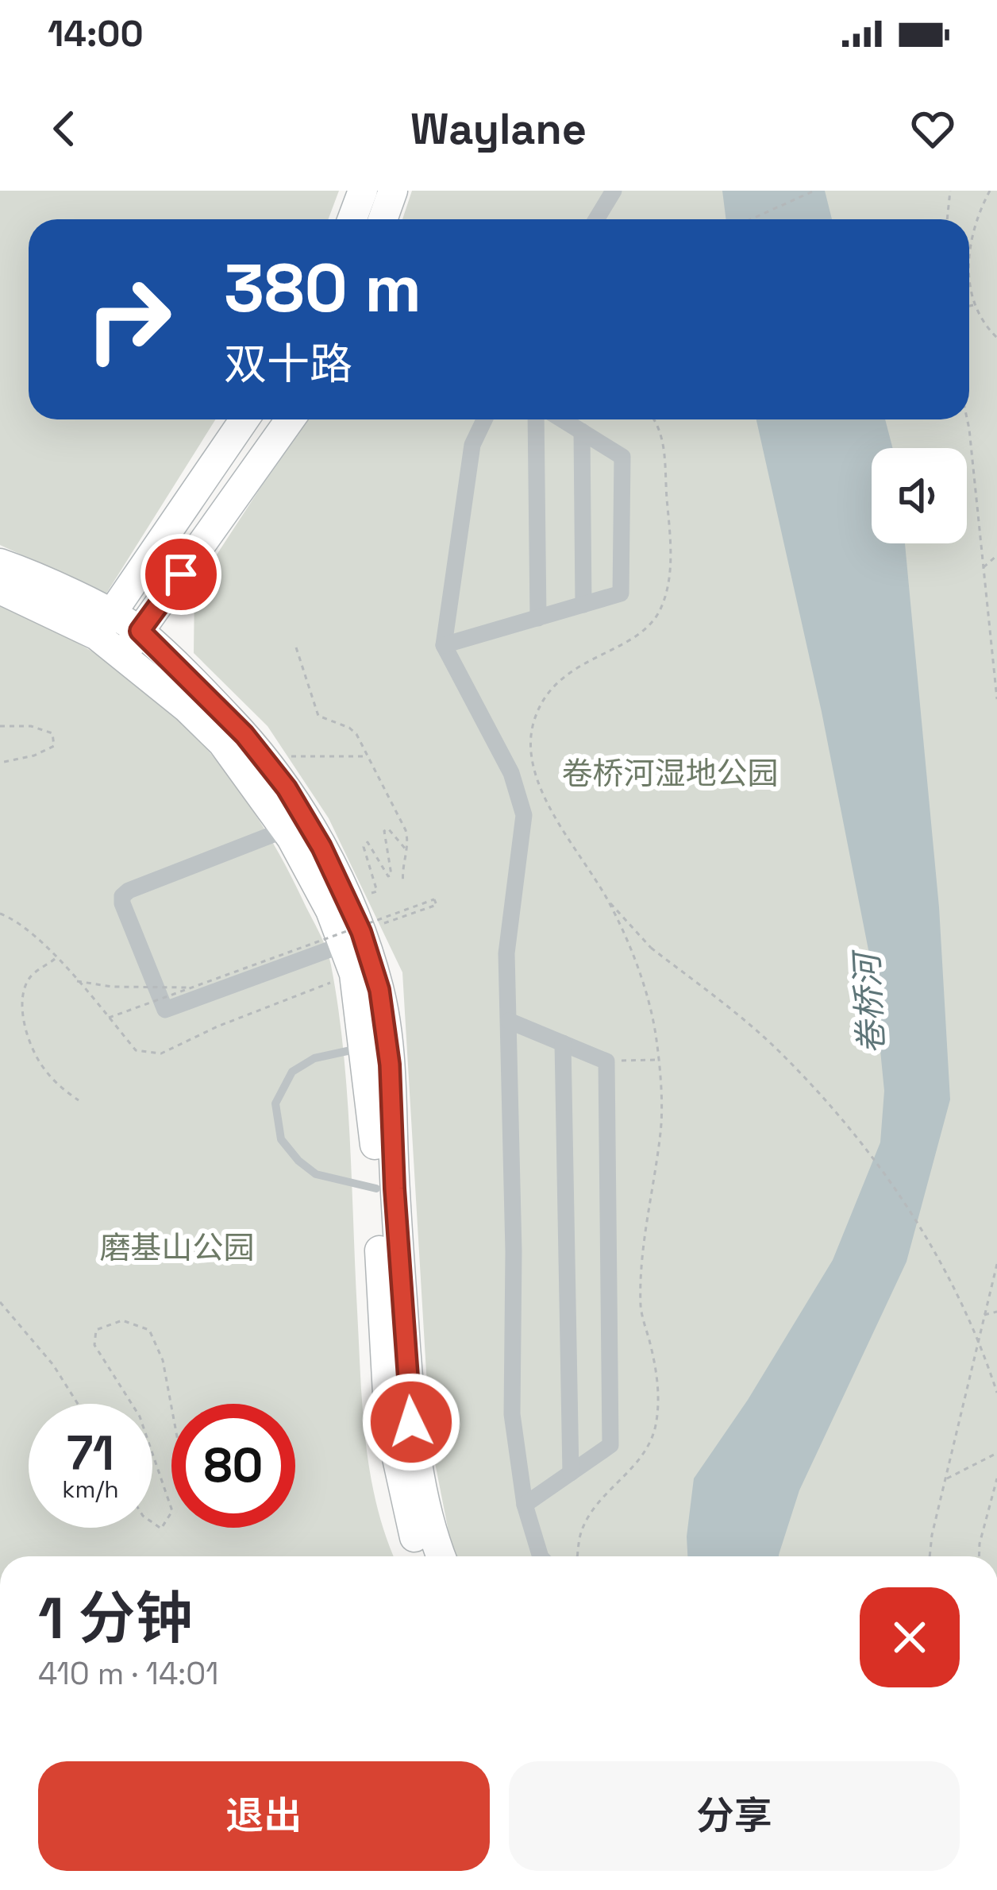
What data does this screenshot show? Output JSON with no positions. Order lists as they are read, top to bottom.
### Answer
{
  "water": ["卷桥河"],
  "parks": ["卷桥河湿地公园", "磨基山公园"],
  "page": {
    "status": "14:00",
    "header": "Waylane",
    "turn": ["380 m", "双十路"],
    "speed": "71 km/h",
    "limit": "80",
    "heading": ["1 分钟", "410 m · 14:01"],
    "buttons": ["退出", "分享"]
  }
}
